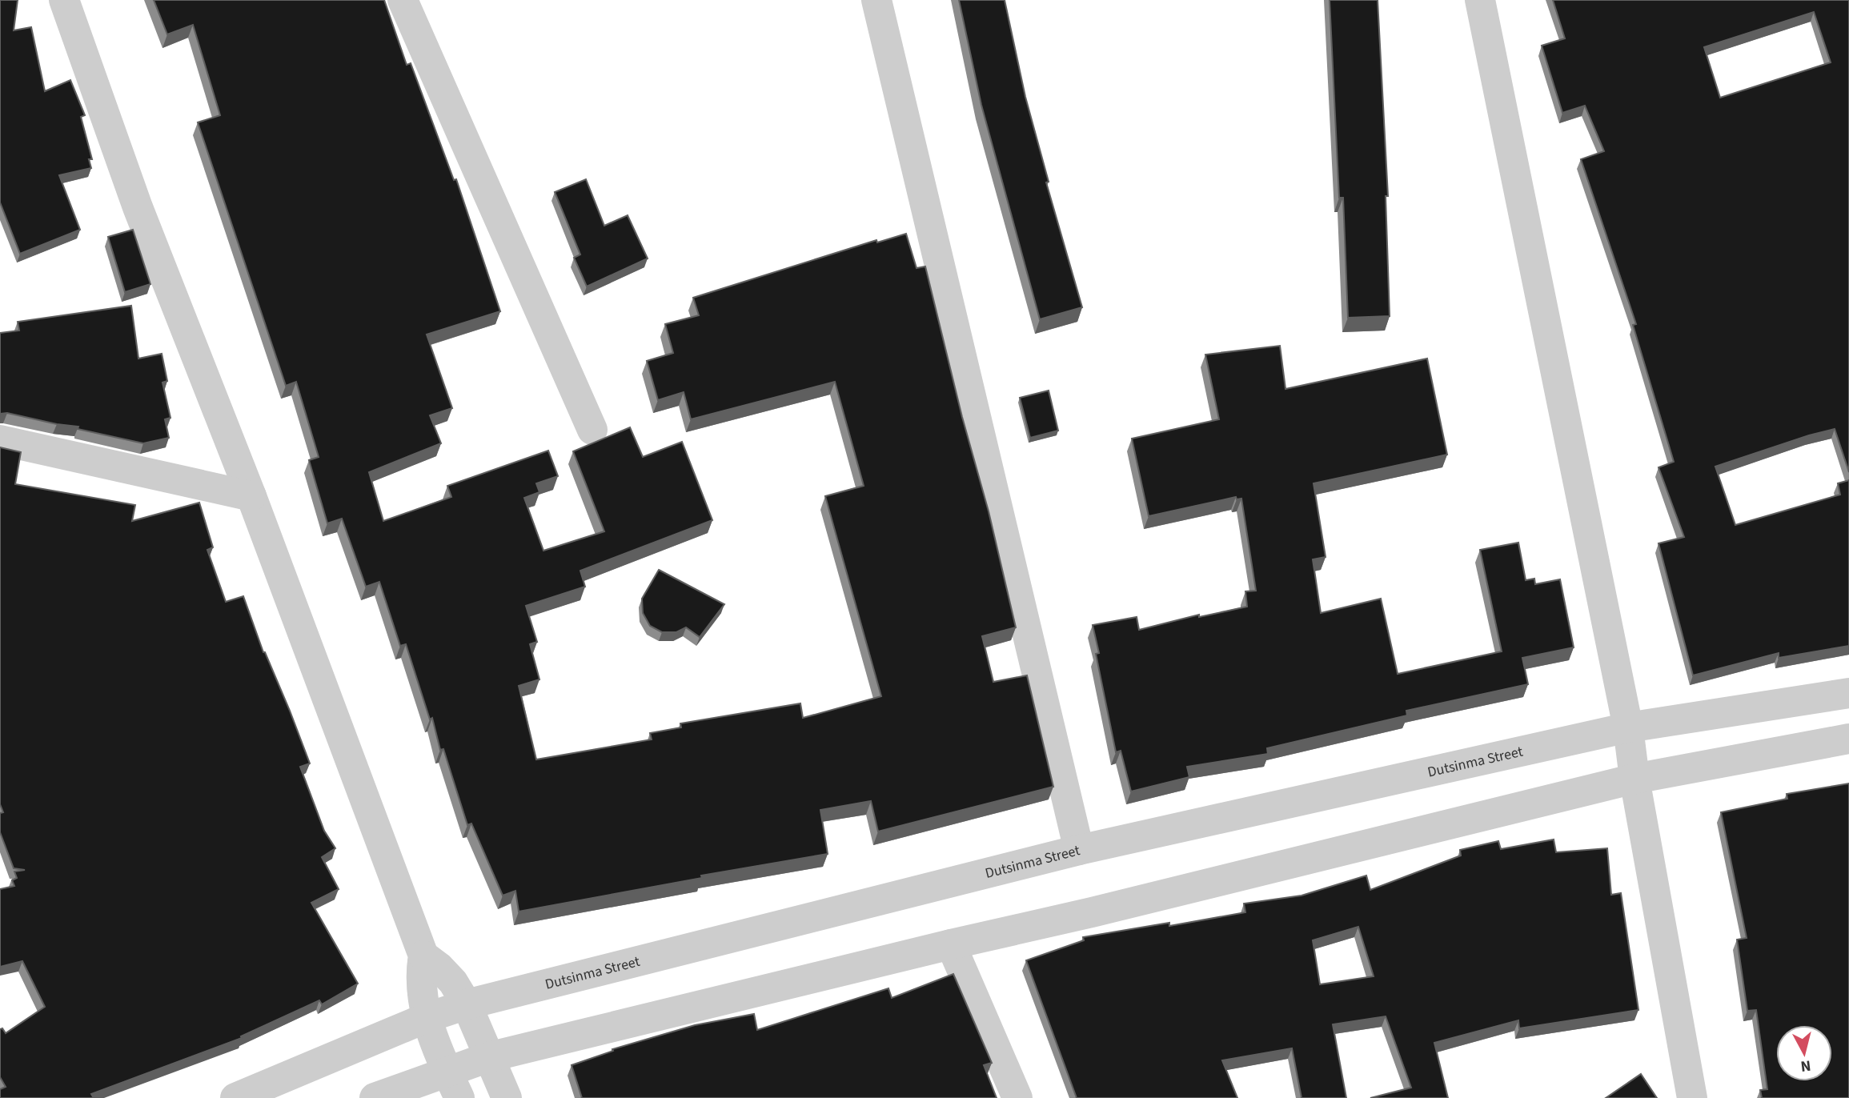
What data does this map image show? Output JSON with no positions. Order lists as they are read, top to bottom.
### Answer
{
  "streets": {
    "street": ["Dutsinma Street"]
  },
  "north": "bottom"
}
